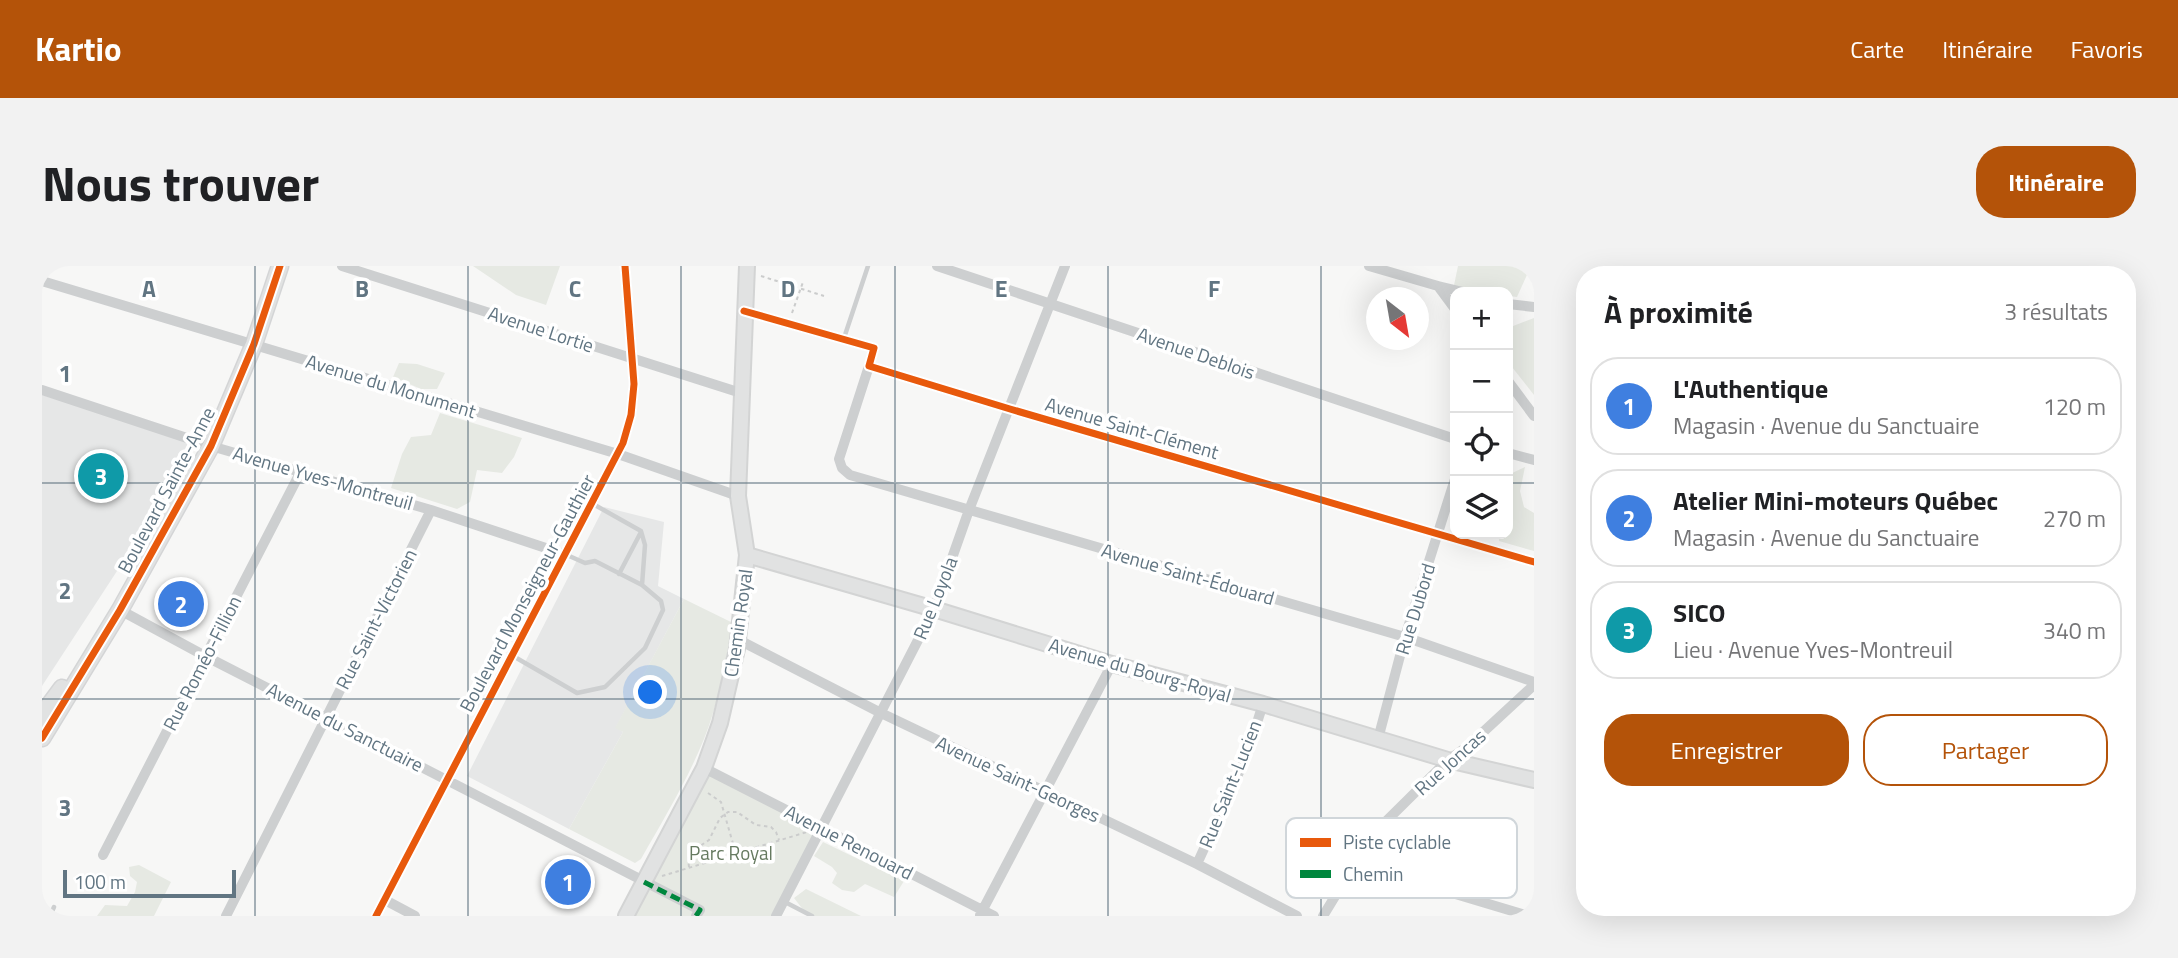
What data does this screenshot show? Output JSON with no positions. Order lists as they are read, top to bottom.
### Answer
{
  "streets": {
    "main road": ["Boulevard Sainte-Anne"],
    "street": [
      "Avenue Lortie",
      "Avenue Deblois",
      "Avenue du Monument",
      "Avenue Saint-Clément",
      "Avenue Yves-Montreuil",
      "Avenue Saint-Édouard",
      "Boulevard Monseigneur-Gauthier",
      "Rue Loyola",
      "Rue Dubord",
      "Rue Saint-Victorien",
      "Chemin Royal",
      "Rue Roméo-Fillion",
      "Avenue du Bourg-Royal",
      "Avenue du Sanctuaire",
      "Rue Joncas",
      "Avenue Saint-Georges",
      "Rue Saint-Lucien",
      "Avenue Renouard"
    ]
  },
  "crossings": [
    ["Avenue Lortie", "Boulevard Monseigneur-Gauthier"],
    ["Avenue Lortie", "Chemin Royal"],
    ["Avenue Deblois", "Rue Loyola"],
    ["Avenue du Monument", "Boulevard Sainte-Anne"],
    ["Avenue du Monument", "Boulevard Monseigneur-Gauthier"],
    ["Avenue du Monument", "Chemin Royal"],
    ["Avenue Saint-Clément", "Avenue Saint-Édouard"],
    ["Avenue Saint-Clément", "Rue Loyola"],
    ["Avenue Saint-Clément", "Rue Dubord"],
    ["Avenue Yves-Montreuil", "Boulevard Sainte-Anne"],
    ["Avenue Yves-Montreuil", "Boulevard Monseigneur-Gauthier"],
    ["Avenue Yves-Montreuil", "Rue Saint-Victorien"],
    ["Avenue Yves-Montreuil", "Rue Roméo-Fillion"],
    ["Boulevard Sainte-Anne", "Avenue du Sanctuaire"],
    ["Avenue Saint-Édouard", "Rue Loyola"],
    ["Avenue Saint-Édouard", "Rue Dubord"],
    ["Avenue Saint-Édouard", "Rue Joncas"],
    ["Boulevard Monseigneur-Gauthier", "Avenue du Sanctuaire"],
    ["Rue Loyola", "Avenue du Bourg-Royal"],
    ["Rue Loyola", "Avenue Saint-Georges"],
    ["Rue Loyola", "Avenue Renouard"],
    ["Rue Dubord", "Avenue du Bourg-Royal"],
    ["Rue Saint-Victorien", "Avenue du Sanctuaire"],
    ["Chemin Royal", "Avenue du Bourg-Royal"],
    ["Chemin Royal", "Avenue du Sanctuaire"],
    ["Chemin Royal", "Avenue Saint-Georges"],
    ["Chemin Royal", "Avenue Renouard"],
    ["Rue Roméo-Fillion", "Avenue du Sanctuaire"],
    ["Avenue du Bourg-Royal", "Rue Joncas"],
    ["Avenue du Bourg-Royal", "Rue Saint-Lucien"],
    ["Avenue Saint-Georges", "Rue Saint-Lucien"]
  ],
  "parks": ["Parc Royal"],
  "legend": ["Piste cyclable", "Chemin"],
  "scale_bar": "100 m",
  "north": "bottom right",
  "page": {
    "header": "Kartio",
    "nav": ["Carte", "Itinéraire", "Favoris"],
    "title": "Nous trouver",
    "buttons": [
      "Itinéraire",
      ["Enregistrer", "Partager"]
    ],
    "heading": ["À proximité", "3 résultats"],
    "map_buttons": ["+", "−"],
    "list": [
      {
        "mark": "1",
        "name": "L'Authentique",
        "note": "Magasin · Avenue du Sanctuaire",
        "value": "120 m"
      },
      {
        "mark": "2",
        "name": "Atelier Mini-moteurs Québec",
        "note": "Magasin · Avenue du Sanctuaire",
        "value": "270 m"
      },
      {
        "mark": "3",
        "name": "SICO",
        "note": "Lieu · Avenue Yves-Montreuil",
        "value": "340 m"
      }
    ],
    "pins": ["3", "2", "1"],
    "scale": "100 m"
  },
  "grid": {
    "columns": [
      "A",
      "B",
      "C",
      "D",
      "E",
      "F"
    ],
    "rows": ["1", "2", "3"]
  }
}
